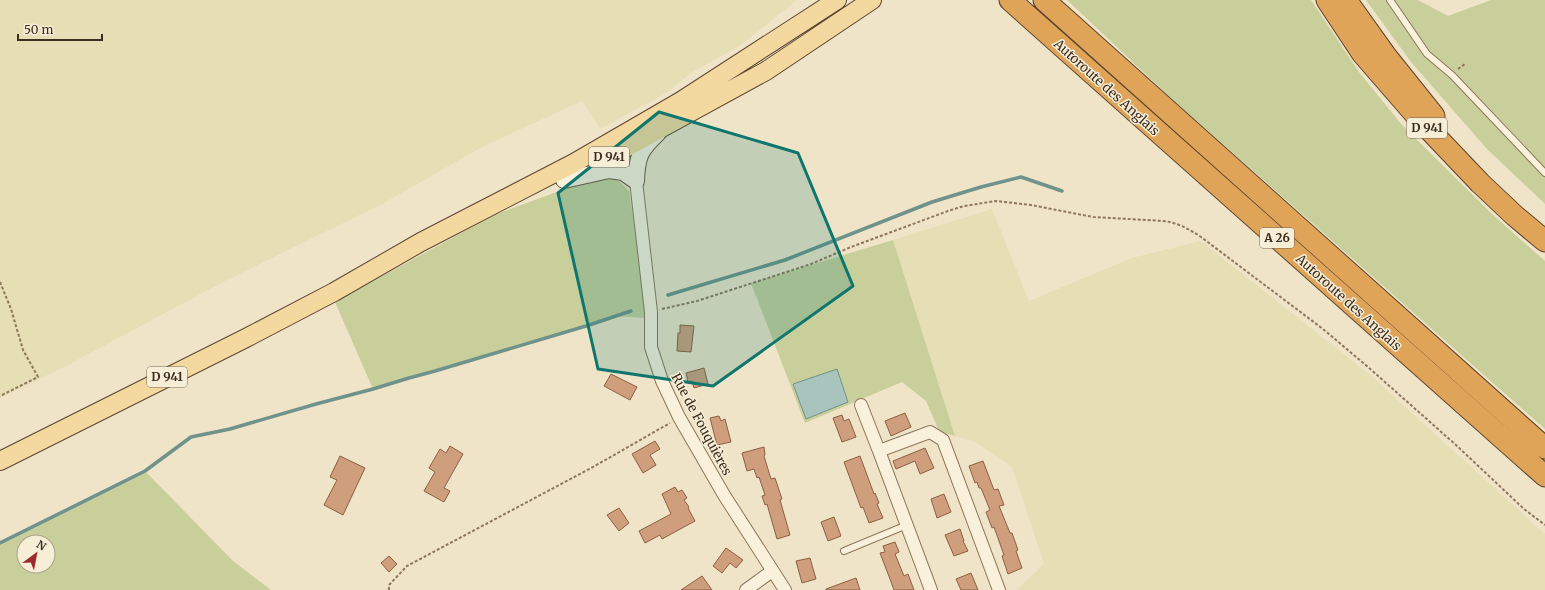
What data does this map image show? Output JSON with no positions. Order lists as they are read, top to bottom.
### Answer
{
  "streets": {
    "highway": ["Autoroute des Anglais", "D 941", "A 26"],
    "street": ["Rue de Fouquières"]
  },
  "scale_bar": "50 m",
  "north": "top right"
}
